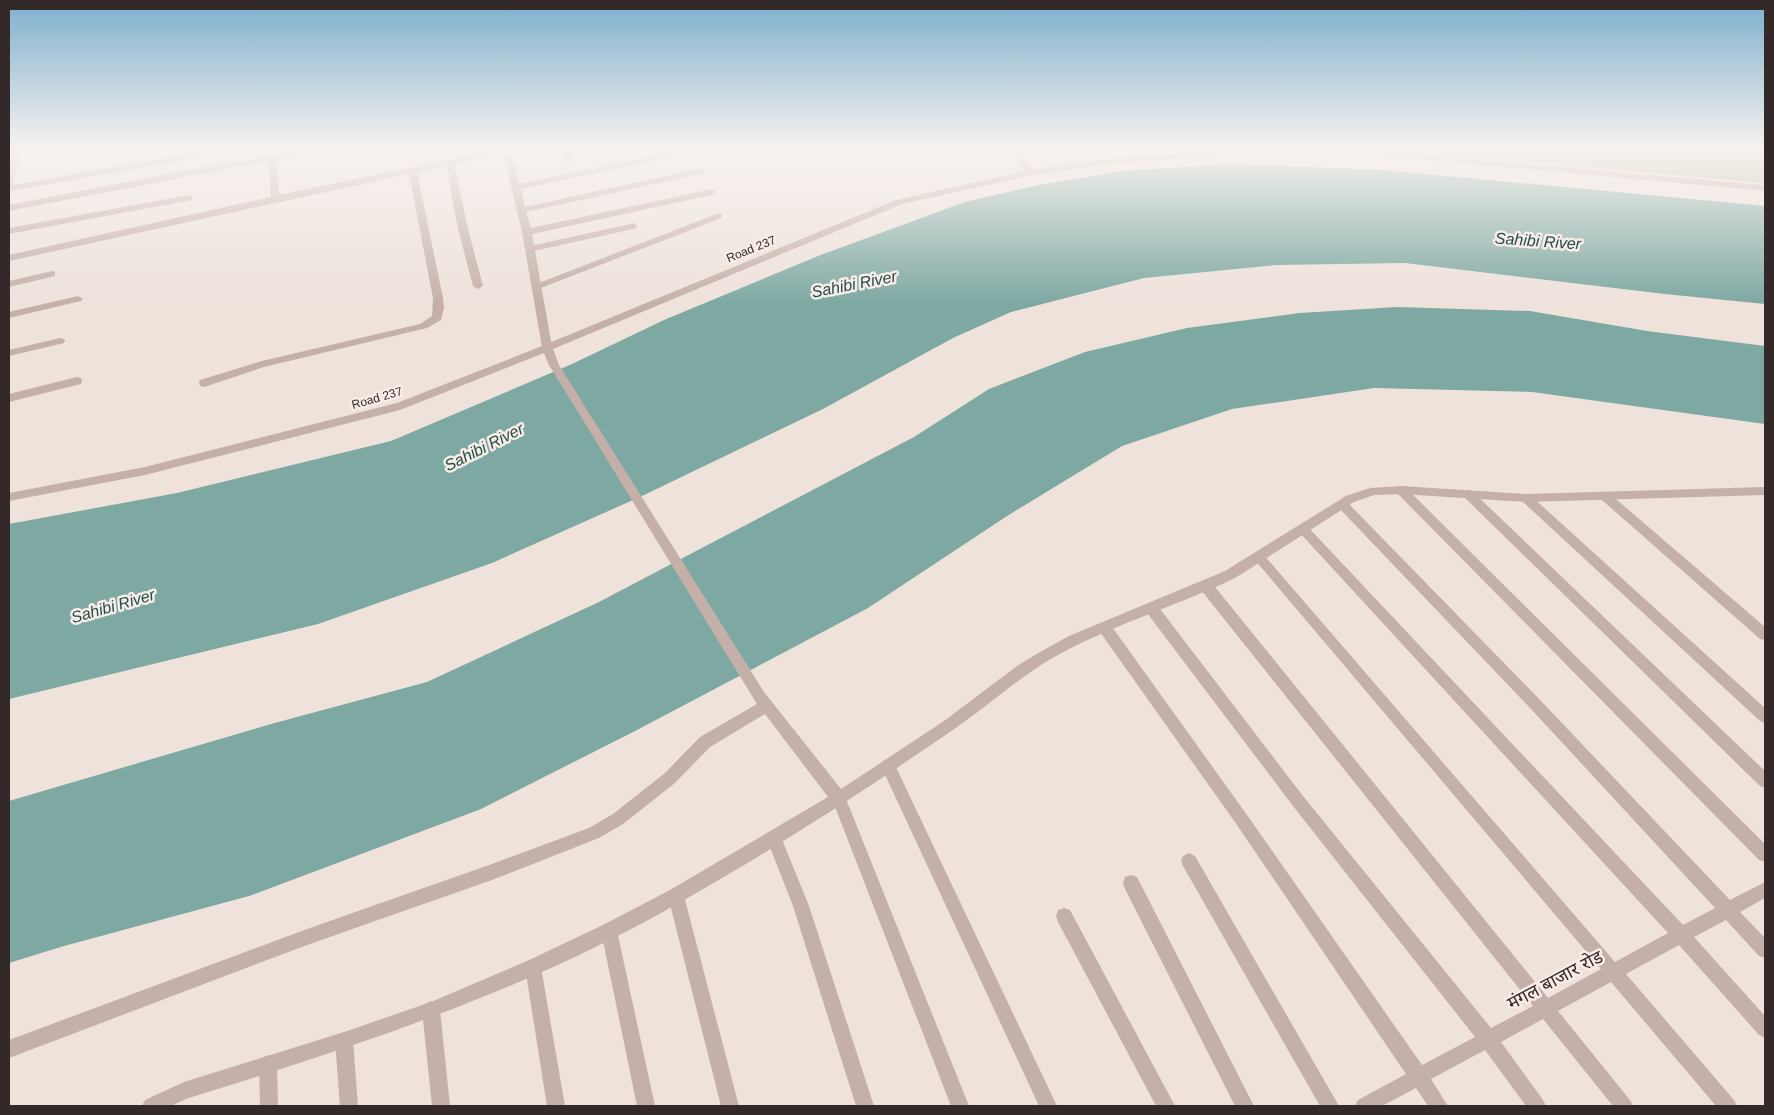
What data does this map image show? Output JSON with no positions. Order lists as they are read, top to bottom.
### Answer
{
  "streets": {
    "street": ["Road 237", "मंगल बाजार रोड"]
  },
  "water": ["Sahibi River"]
}
